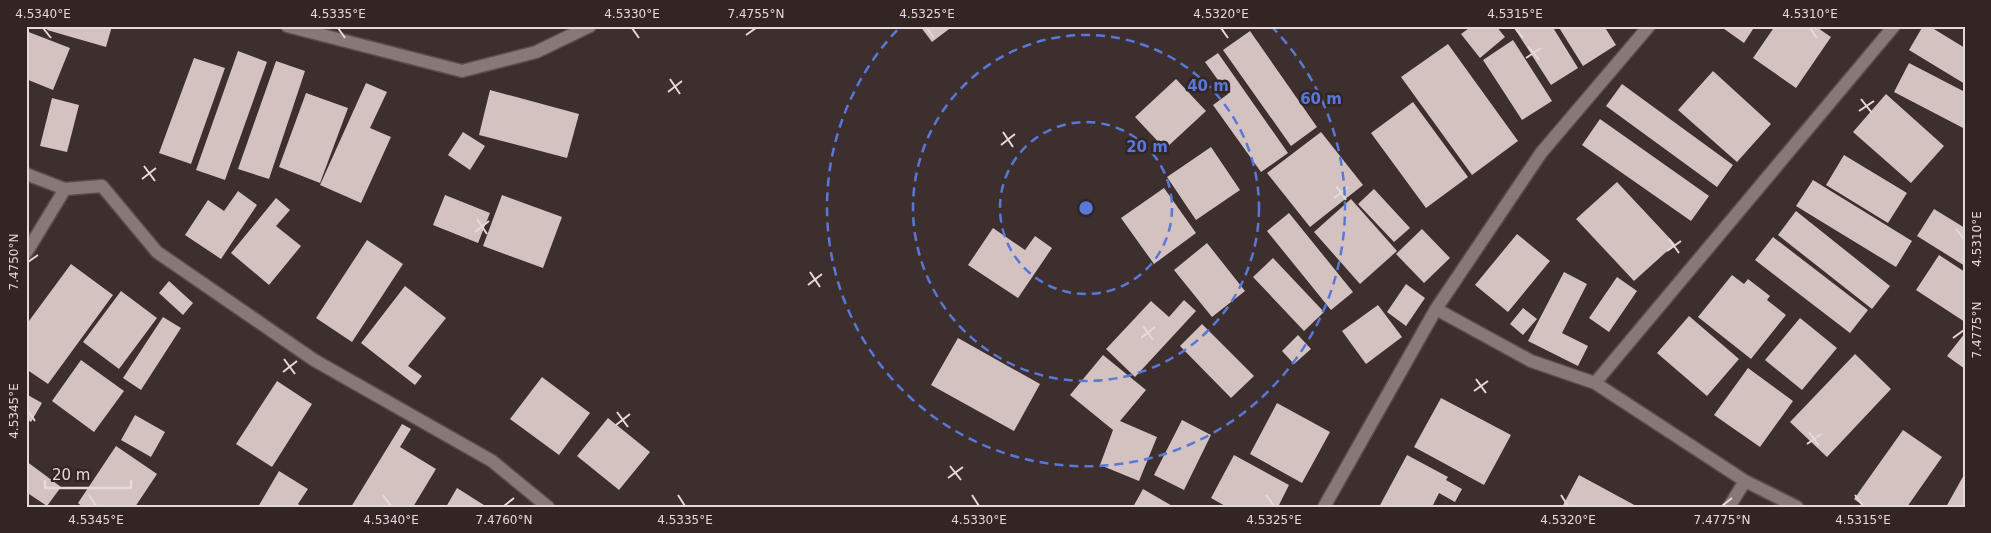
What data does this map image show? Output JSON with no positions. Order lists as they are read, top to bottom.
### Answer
{
  "scale_bar": "20 m",
  "coordinates": [
    "4.5340°E",
    "4.5335°E",
    "4.5330°E",
    "7.4755°N",
    "4.5325°E",
    "4.5320°E",
    "4.5315°E",
    "4.5310°E",
    "7.4750°N",
    "7.4775°N",
    "4.5345°E",
    "7.4760°N"
  ],
  "rings": ["40 m", "60 m", "20 m"]
}
